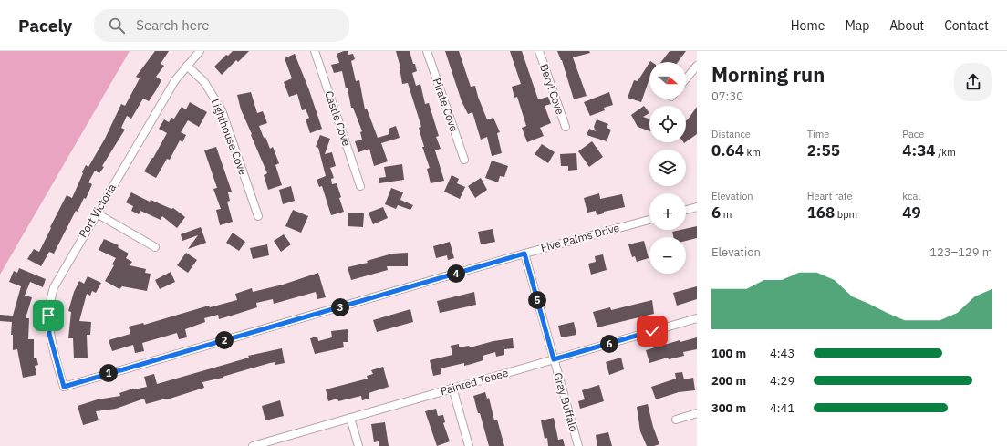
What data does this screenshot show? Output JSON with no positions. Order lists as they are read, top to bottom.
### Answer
{
  "streets": {
    "street": [
      "Beryl Cove",
      "Pirate Cove",
      "Castle Cove",
      "Lighthouse Cove",
      "Port Victoria",
      "Five Palms Drive",
      "Painted Tepee",
      "Gray Buffalo"
    ]
  },
  "crossings": [
    ["Lighthouse Cove", "Port Victoria"],
    ["Port Victoria", "Five Palms Drive"],
    ["Five Palms Drive", "Gray Buffalo"],
    ["Painted Tepee", "Gray Buffalo"]
  ],
  "north": "right",
  "page": {
    "header": "Pacely",
    "search": "Search here",
    "nav": [
      "Home",
      "Map",
      "About",
      "Contact"
    ],
    "heading": ["Morning run", "07:30"],
    "map_buttons": ["+", "−"],
    "stats": [
      ["Distance", "0.64 km"],
      ["Time", "2:55"],
      ["Pace", "4:34 /km"],
      ["Elevation", "6 m"],
      ["Heart rate", "168 bpm"],
      ["kcal", "49"]
    ],
    "chart": ["Elevation", "123–129 m"],
    "pins": [
      "4",
      "5",
      "3",
      "2",
      "6",
      "1"
    ],
    "list": [
      {
        "name": "100 m",
        "note": "4:43"
      },
      {
        "name": "200 m",
        "note": "4:29"
      },
      {
        "name": "300 m",
        "note": "4:41"
      }
    ]
  }
}
